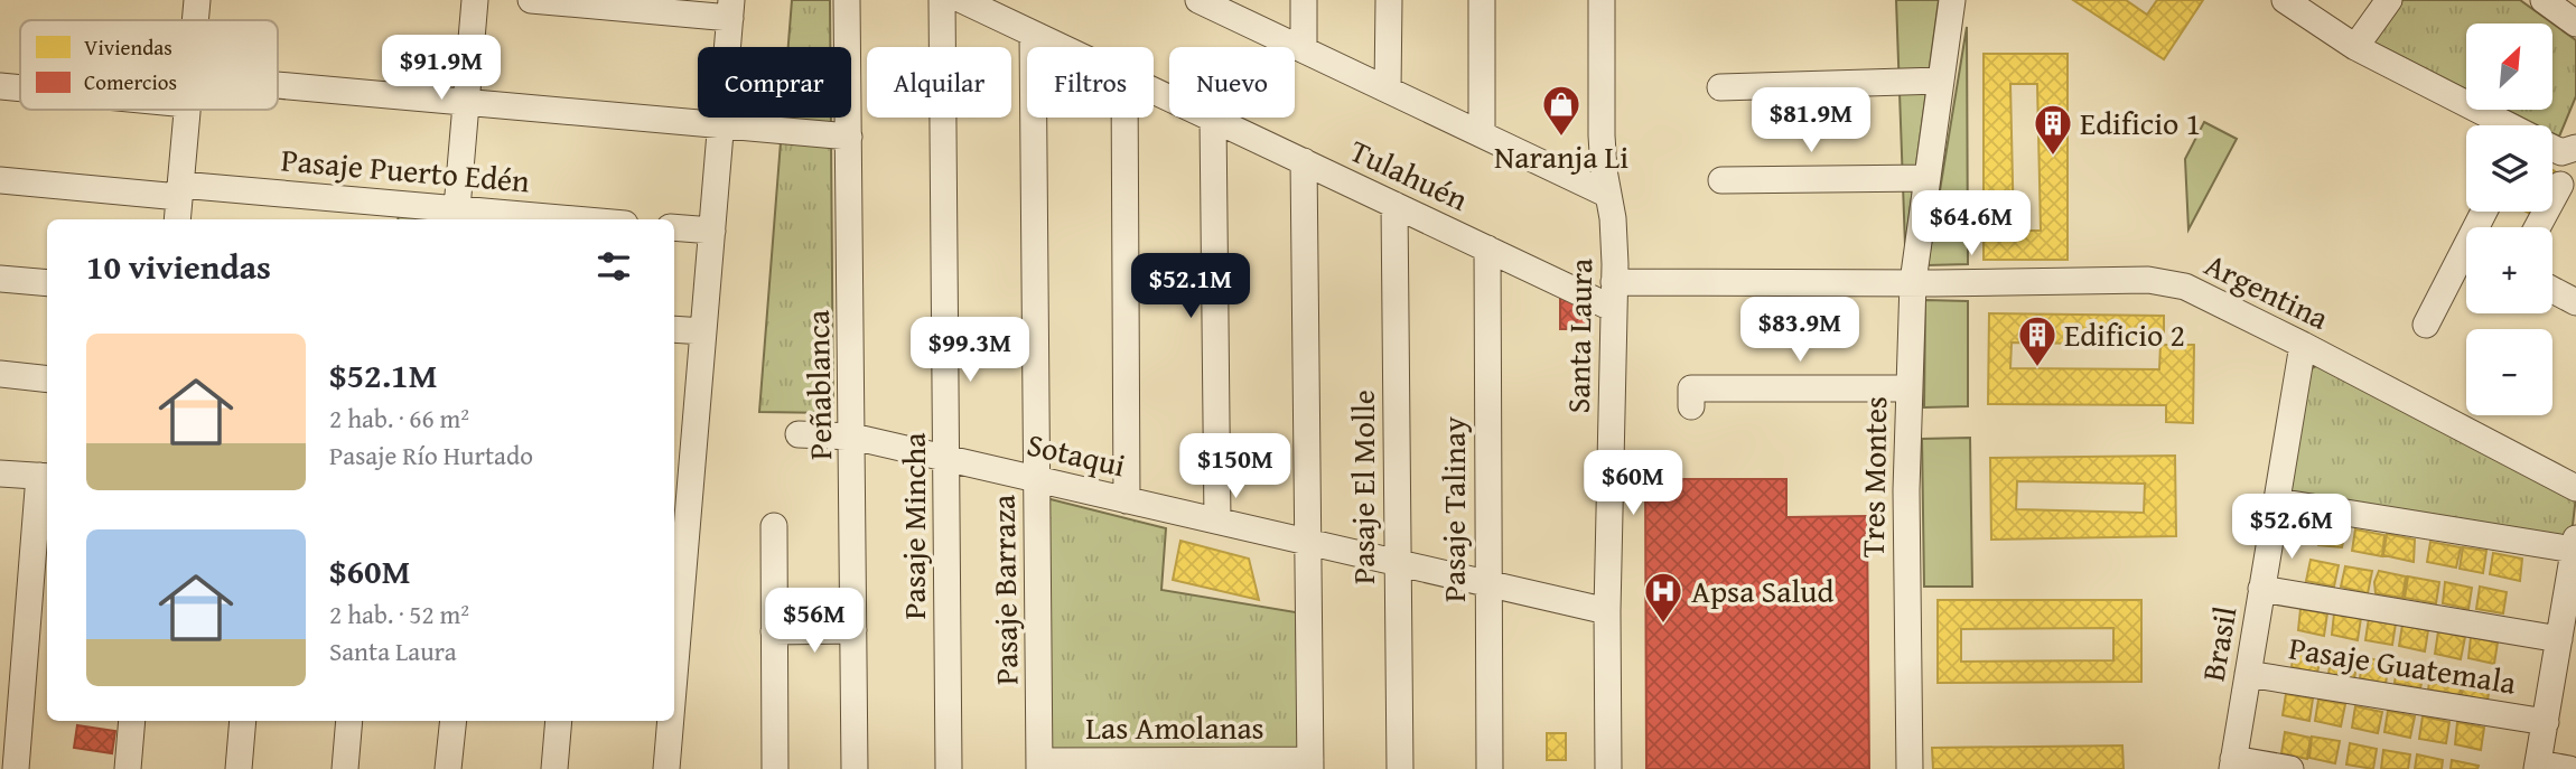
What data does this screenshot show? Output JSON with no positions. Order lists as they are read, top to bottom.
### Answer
{
  "streets": {
    "street": [
      "Pasaje Puerto Edén",
      "Tulahuén",
      "Argentina",
      "Santa Laura",
      "Peñablanca",
      "Sotaqui",
      "Tres Montes",
      "Pasaje El Molle",
      "Pasaje Talinay",
      "Pasaje Mincha",
      "Pasaje Barraza",
      "Brasil",
      "Pasaje Guatemala",
      "Las Amolanas"
    ]
  },
  "crossings": [
    ["Tulahuén", "Santa Laura"],
    ["Tulahuén", "Pasaje El Molle"],
    ["Tulahuén", "Pasaje Talinay"],
    ["Tulahuén", "Pasaje Barraza"],
    ["Argentina", "Santa Laura"],
    ["Argentina", "Tres Montes"],
    ["Argentina", "Brasil"],
    ["Santa Laura", "Sotaqui"],
    ["Peñablanca", "Sotaqui"],
    ["Sotaqui", "Pasaje El Molle"],
    ["Sotaqui", "Pasaje Talinay"],
    ["Sotaqui", "Pasaje Mincha"],
    ["Sotaqui", "Pasaje Barraza"],
    ["Pasaje Barraza", "Las Amolanas"],
    ["Brasil", "Pasaje Guatemala"]
  ],
  "places": {
    "shop": ["Naranja Li"],
    "building": ["Edificio 1", "Edificio 2"],
    "hospital": ["Apsa Salud"]
  },
  "legend": ["Viviendas", "Comercios"],
  "north": "top right",
  "page": {
    "map_buttons": ["+", "−"],
    "price": [
      "$91.9M",
      "$81.9M",
      "$64.6M",
      "$52.1M",
      "$83.9M",
      "$99.3M",
      "$150M",
      "$60M",
      "$52.6M",
      "$56M"
    ],
    "chip": [
      "Comprar",
      "Alquilar",
      "Filtros",
      "Nuevo"
    ],
    "heading": "10 viviendas",
    "list": [
      {
        "name": "$52.1M",
        "note": "2 hab. · 66 m² · Pasaje Río Hurtado"
      },
      {
        "name": "$60M",
        "note": "2 hab. · 52 m² · Santa Laura"
      }
    ]
  }
}
